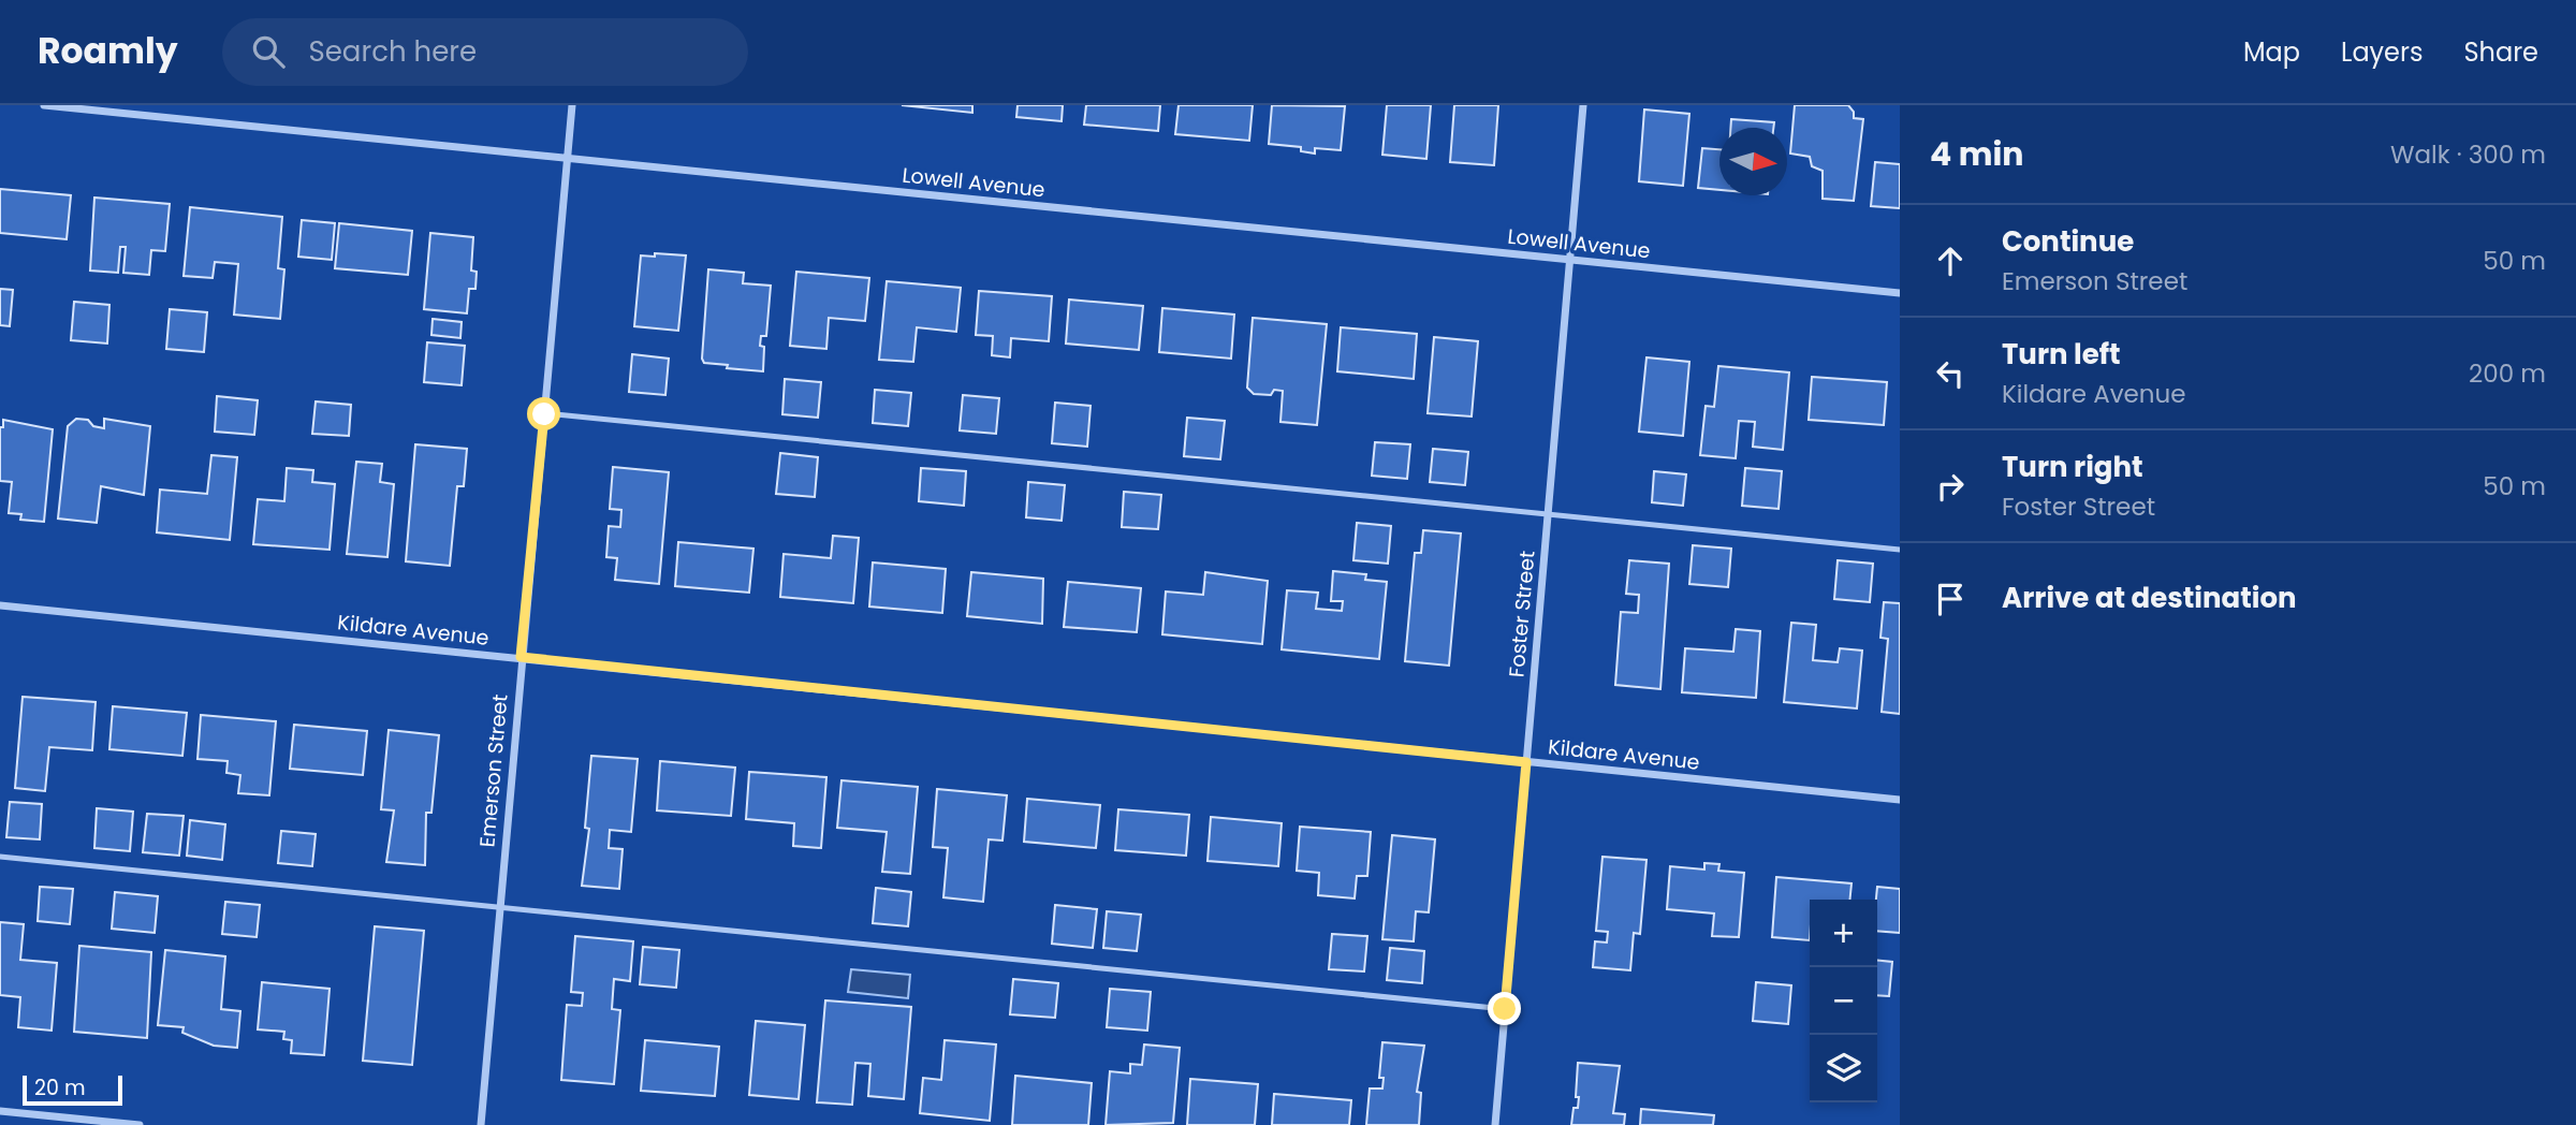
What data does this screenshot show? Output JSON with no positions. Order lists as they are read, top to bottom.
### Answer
{
  "streets": {
    "street": [
      "Lowell Avenue",
      "Foster Street",
      "Kildare Avenue",
      "Emerson Street"
    ]
  },
  "crossings": [
    ["Lowell Avenue", "Foster Street"],
    ["Lowell Avenue", "Emerson Street"],
    ["Foster Street", "Kildare Avenue"],
    ["Kildare Avenue", "Emerson Street"]
  ],
  "scale_bar": "20 m",
  "north": "right",
  "page": {
    "header": "Roamly",
    "search": "Search here",
    "nav": ["Map", "Layers", "Share"],
    "heading": ["4 min", "Walk · 300 m"],
    "list": [
      ["Continue", "Emerson Street", "50 m"],
      ["Turn left", "Kildare Avenue", "200 m"],
      ["Turn right", "Foster Street", "50 m"],
      "Arrive at destination"
    ],
    "map_buttons": ["+", "−"],
    "scale": "20 m"
  }
}
